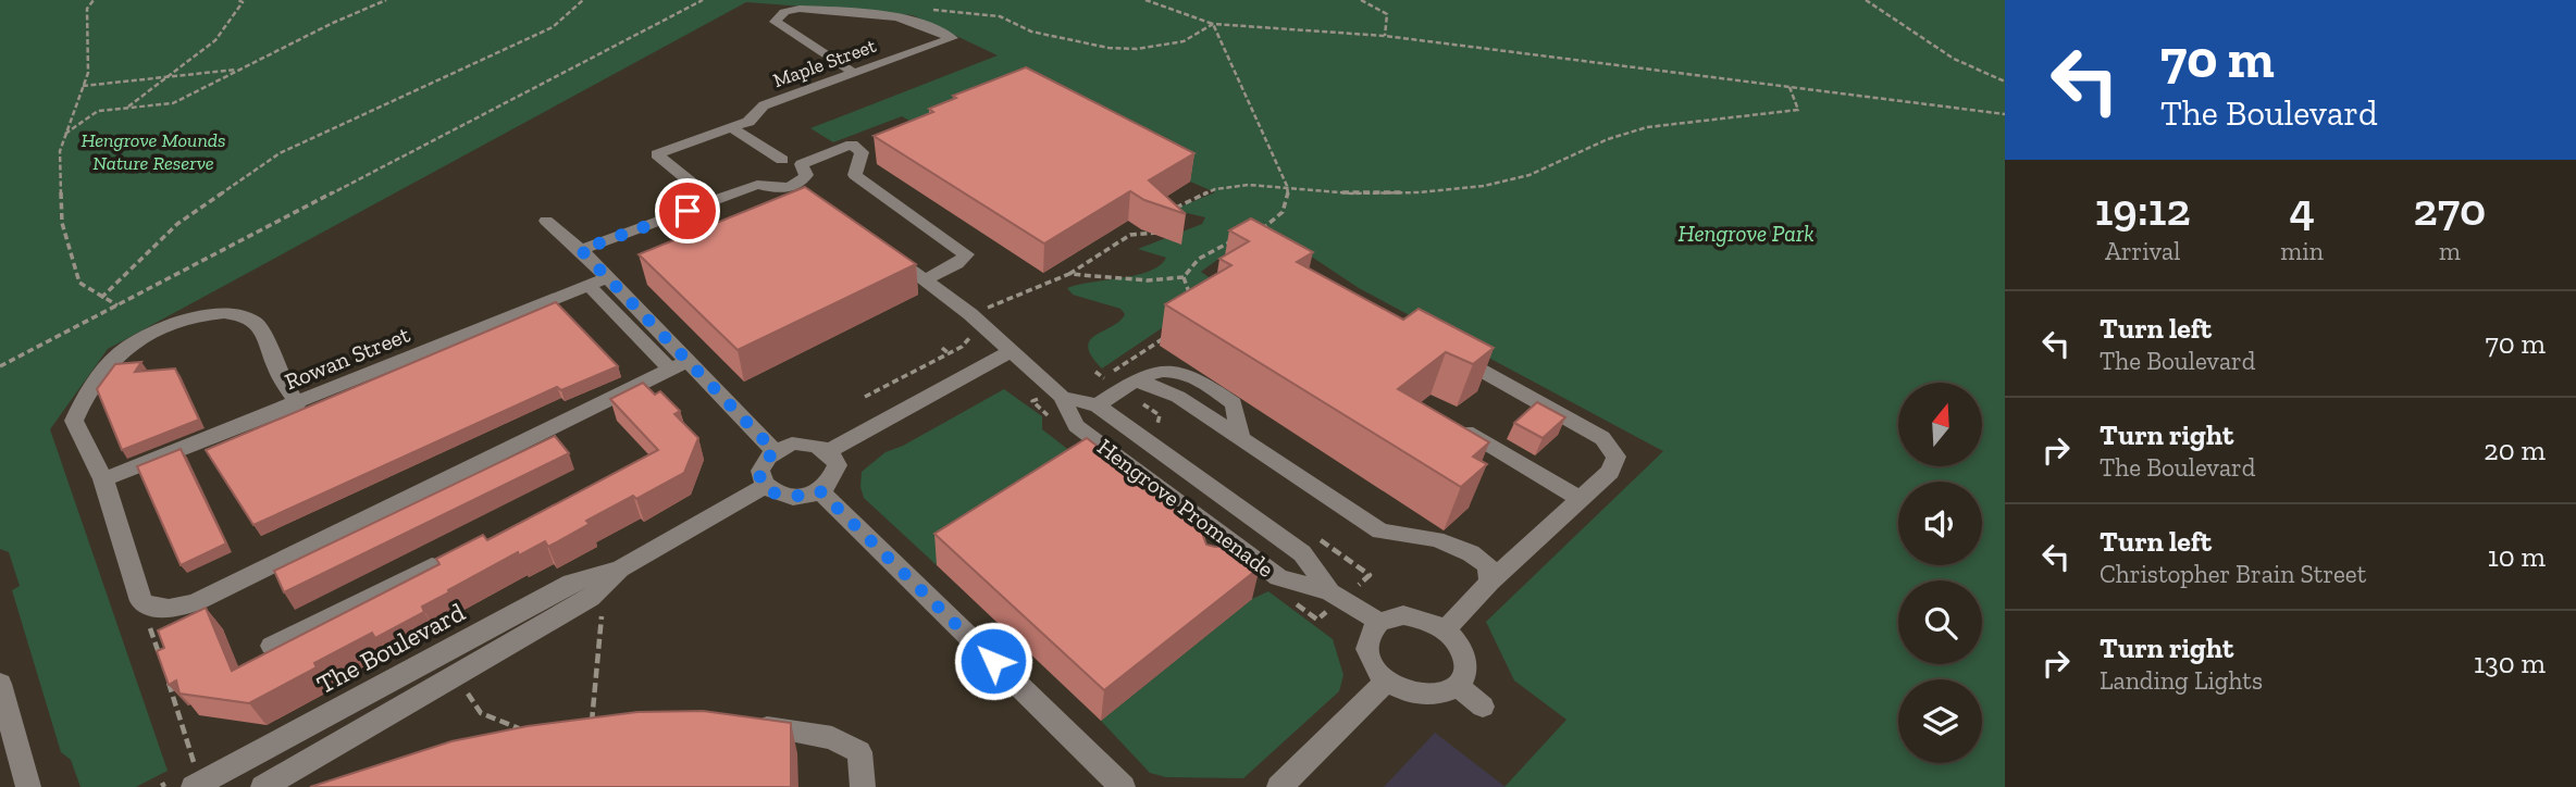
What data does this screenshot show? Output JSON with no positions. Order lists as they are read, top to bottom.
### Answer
{
  "streets": {
    "street": [
      "Maple Street",
      "Rowan Street",
      "Hengrove Promenade",
      "The Boulevard"
    ]
  },
  "parks": ["Hengrove Mounds Nature Reserve", "Hengrove Park"],
  "north": "top",
  "page": {
    "turn": ["70 m", "The Boulevard"],
    "eta": [
      "19:12",
      "Arrival",
      "4",
      "min",
      "270",
      "m"
    ],
    "list": [
      {
        "name": "Turn left",
        "note": "The Boulevard",
        "value": "70 m"
      },
      {
        "name": "Turn right",
        "note": "The Boulevard",
        "value": "20 m"
      },
      {
        "name": "Turn left",
        "note": "Christopher Brain Street",
        "value": "10 m"
      },
      {
        "name": "Turn right",
        "note": "Landing Lights",
        "value": "130 m"
      }
    ]
  }
}
